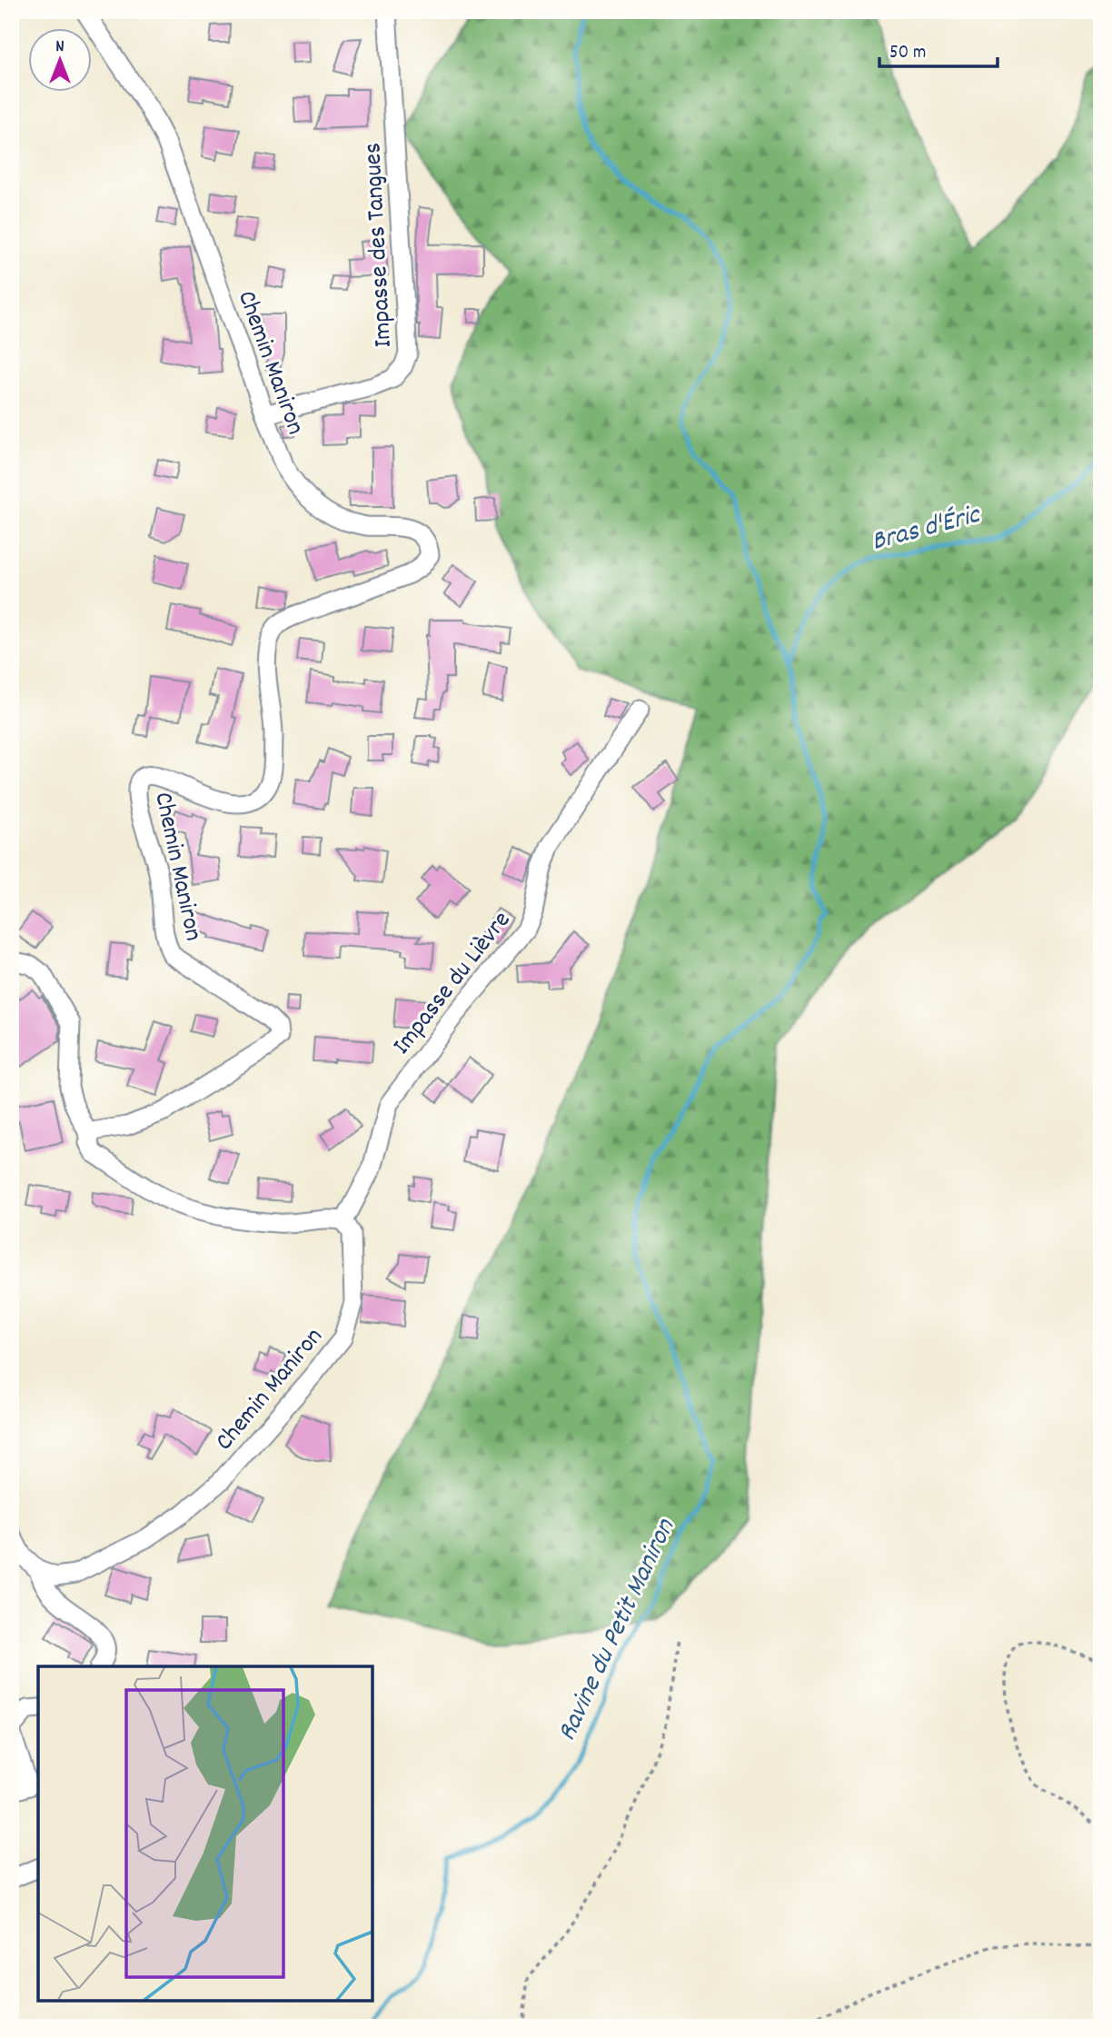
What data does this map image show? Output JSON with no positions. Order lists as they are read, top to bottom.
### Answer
{
  "streets": {
    "street": ["Impasse des Tangues", "Chemin Maniron", "Impasse du Lièvre"]
  },
  "crossings": [
    ["Impasse des Tangues", "Chemin Maniron"],
    ["Chemin Maniron", "Impasse du Lièvre"]
  ],
  "water": ["Bras d'Éric", "Ravine du Petit Maniron"],
  "scale_bar": "50 m",
  "north": "top"
}
